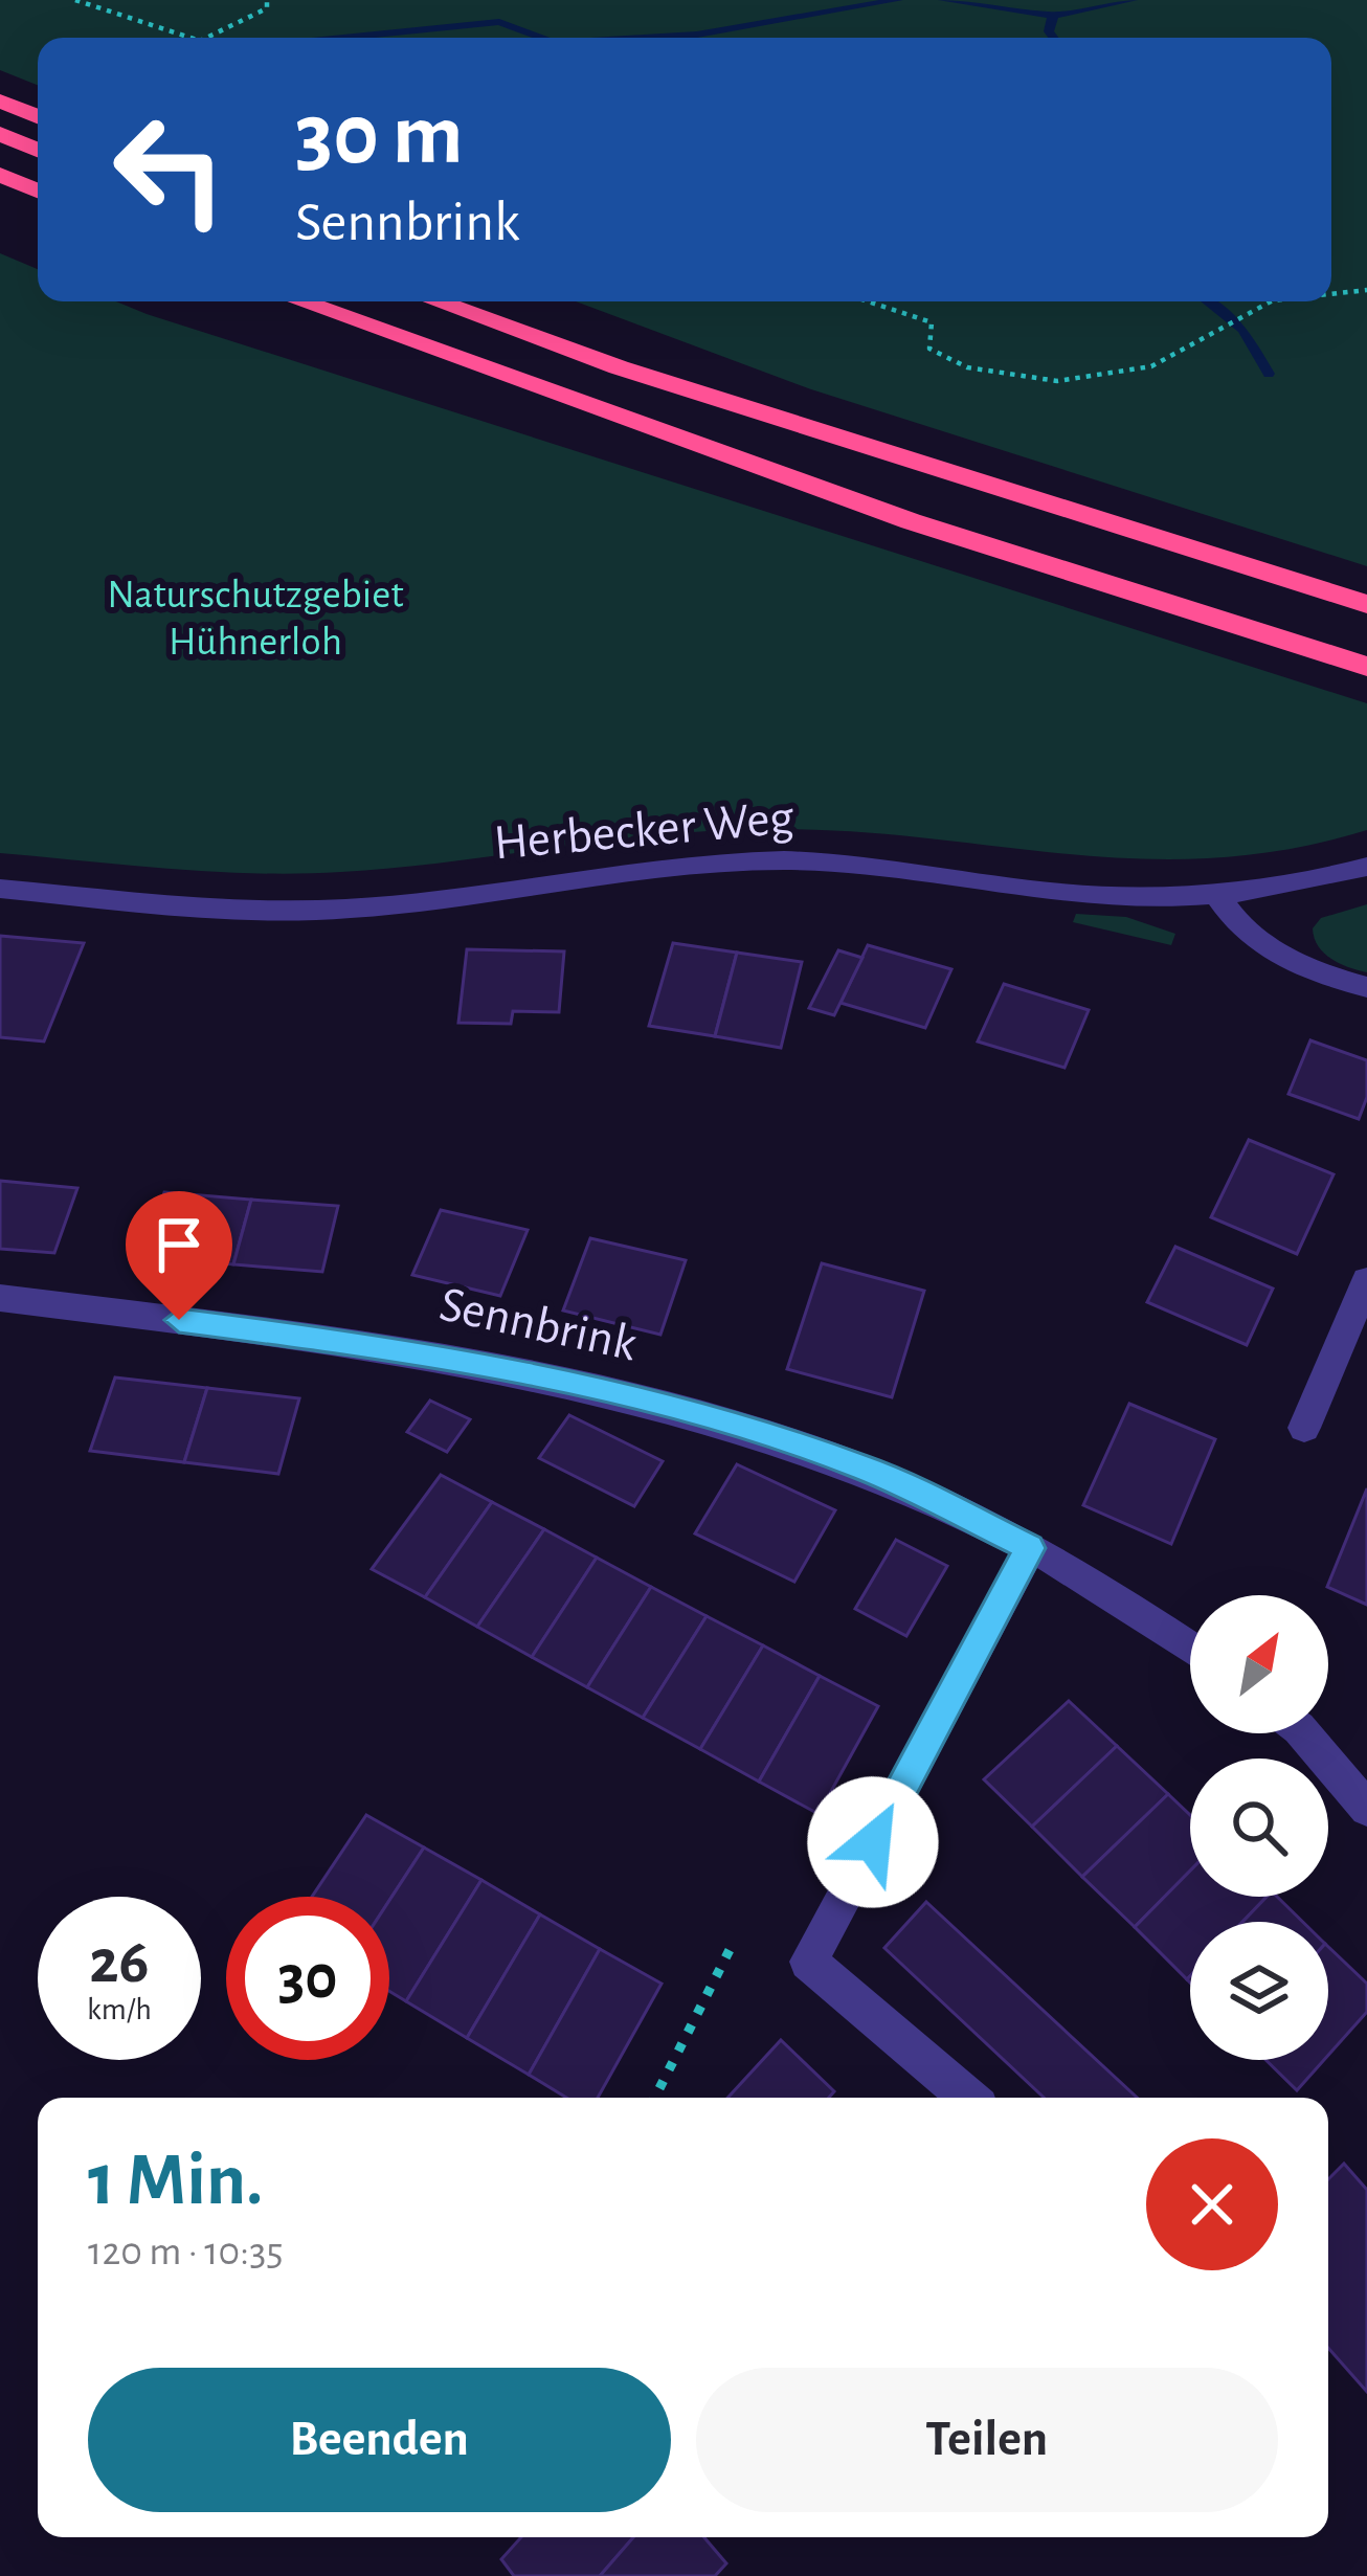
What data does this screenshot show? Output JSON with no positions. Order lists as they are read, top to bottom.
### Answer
{
  "streets": {
    "street": ["Herbecker Weg", "Sennbrink"]
  },
  "parks": ["Naturschutzgebiet Hühnerloh"],
  "north": "top right",
  "page": {
    "turn": ["30 m", "Sennbrink"],
    "speed": "26 km/h",
    "limit": "30",
    "heading": ["1 Min.", "120 m · 10:35"],
    "buttons": ["Beenden", "Teilen"]
  }
}
